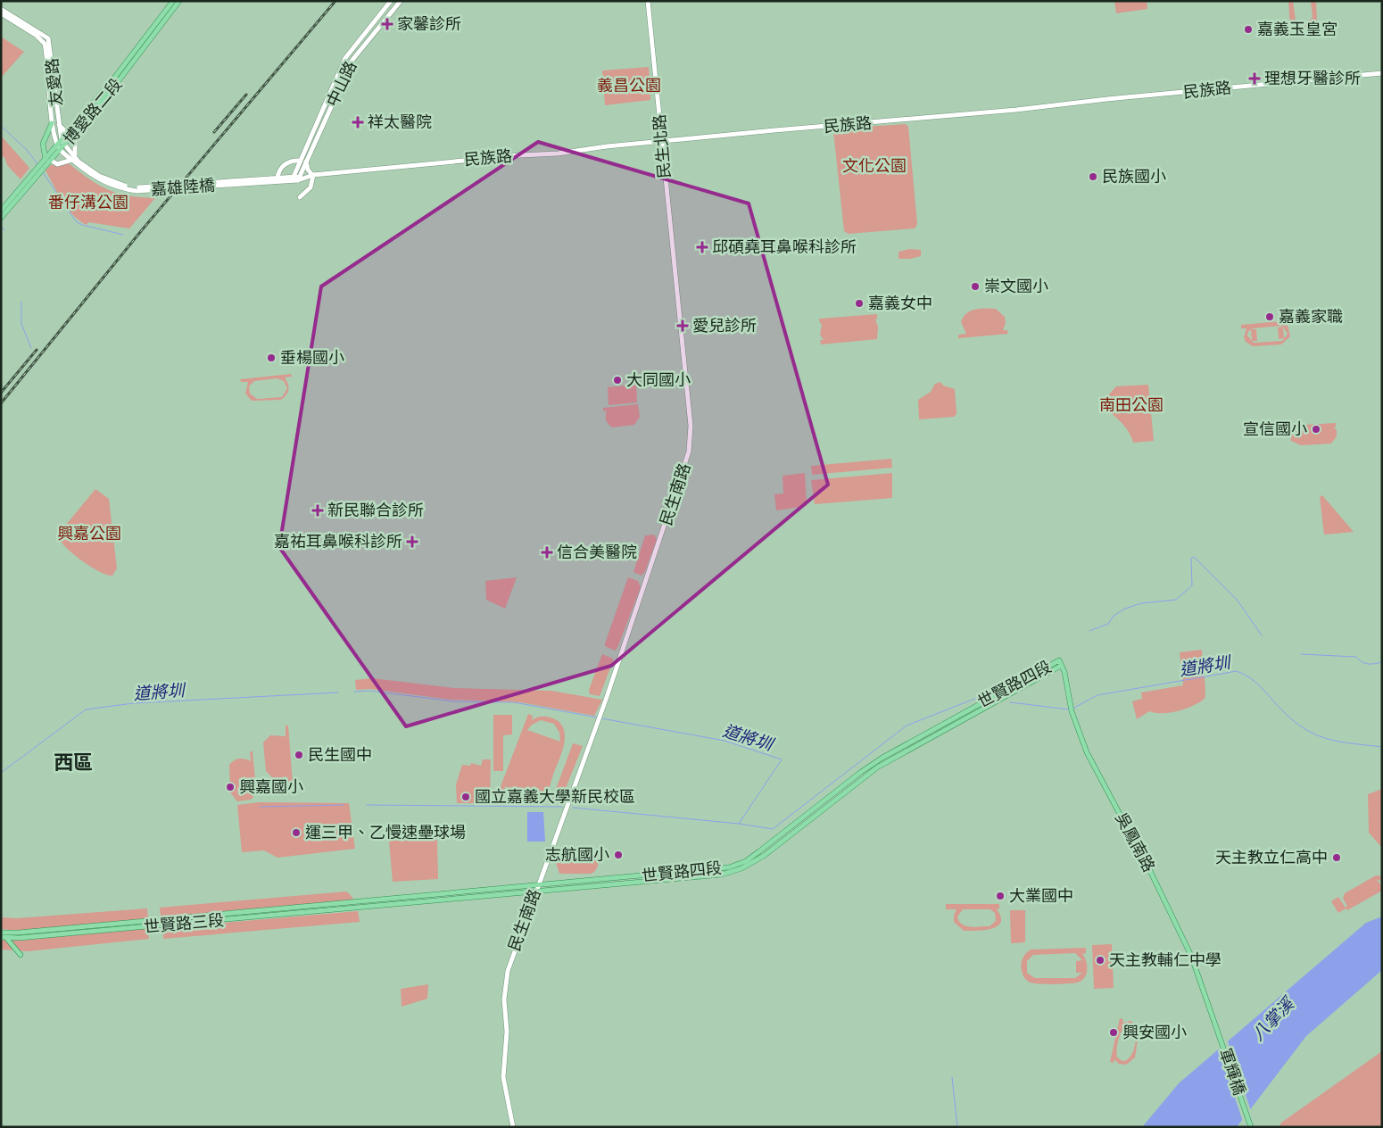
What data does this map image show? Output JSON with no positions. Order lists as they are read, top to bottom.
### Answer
{
  "streets": {
    "main road": [
      "友愛路",
      "中山路",
      "民族路",
      "博愛路二段",
      "民生北路",
      "嘉雄陸橋",
      "民生南路",
      "世賢路四段",
      "吳鳳南路",
      "世賢路三段",
      "軍輝橋"
    ]
  },
  "crossings": [
    ["友愛路", "博愛路二段"],
    ["中山路", "民族路"],
    ["民族路", "民生北路"],
    ["民族路", "嘉雄陸橋"],
    ["民生北路", "民生南路"],
    ["民生南路", "世賢路四段"],
    ["世賢路四段", "吳鳳南路"],
    ["世賢路四段", "世賢路三段"],
    ["吳鳳南路", "軍輝橋"]
  ],
  "districts": ["西區"],
  "water": ["道將圳", "八掌溪"],
  "parks": [
    "義昌公園",
    "文化公園",
    "番仔溝公園",
    "南田公園",
    "興嘉公園"
  ],
  "places": {
    "health": [
      "家馨診所",
      "理想牙醫診所",
      "祥太醫院",
      "邱碩堯耳鼻喉科診所",
      "愛兒診所",
      "新民聯合診所",
      "嘉祐耳鼻喉科診所",
      "信合美醫院"
    ],
    "other": [
      "嘉義玉皇宮",
      "民族國小",
      "崇文國小",
      "嘉義女中",
      "嘉義家職",
      "垂楊國小",
      "大同國小",
      "宣信國小",
      "民生國中",
      "興嘉國小",
      "國立嘉義大學新民校區",
      "運三甲、乙慢速壘球場",
      "志航國小",
      "天主教立仁高中",
      "大業國中",
      "天主教輔仁中學",
      "興安國小"
    ]
  }
}
